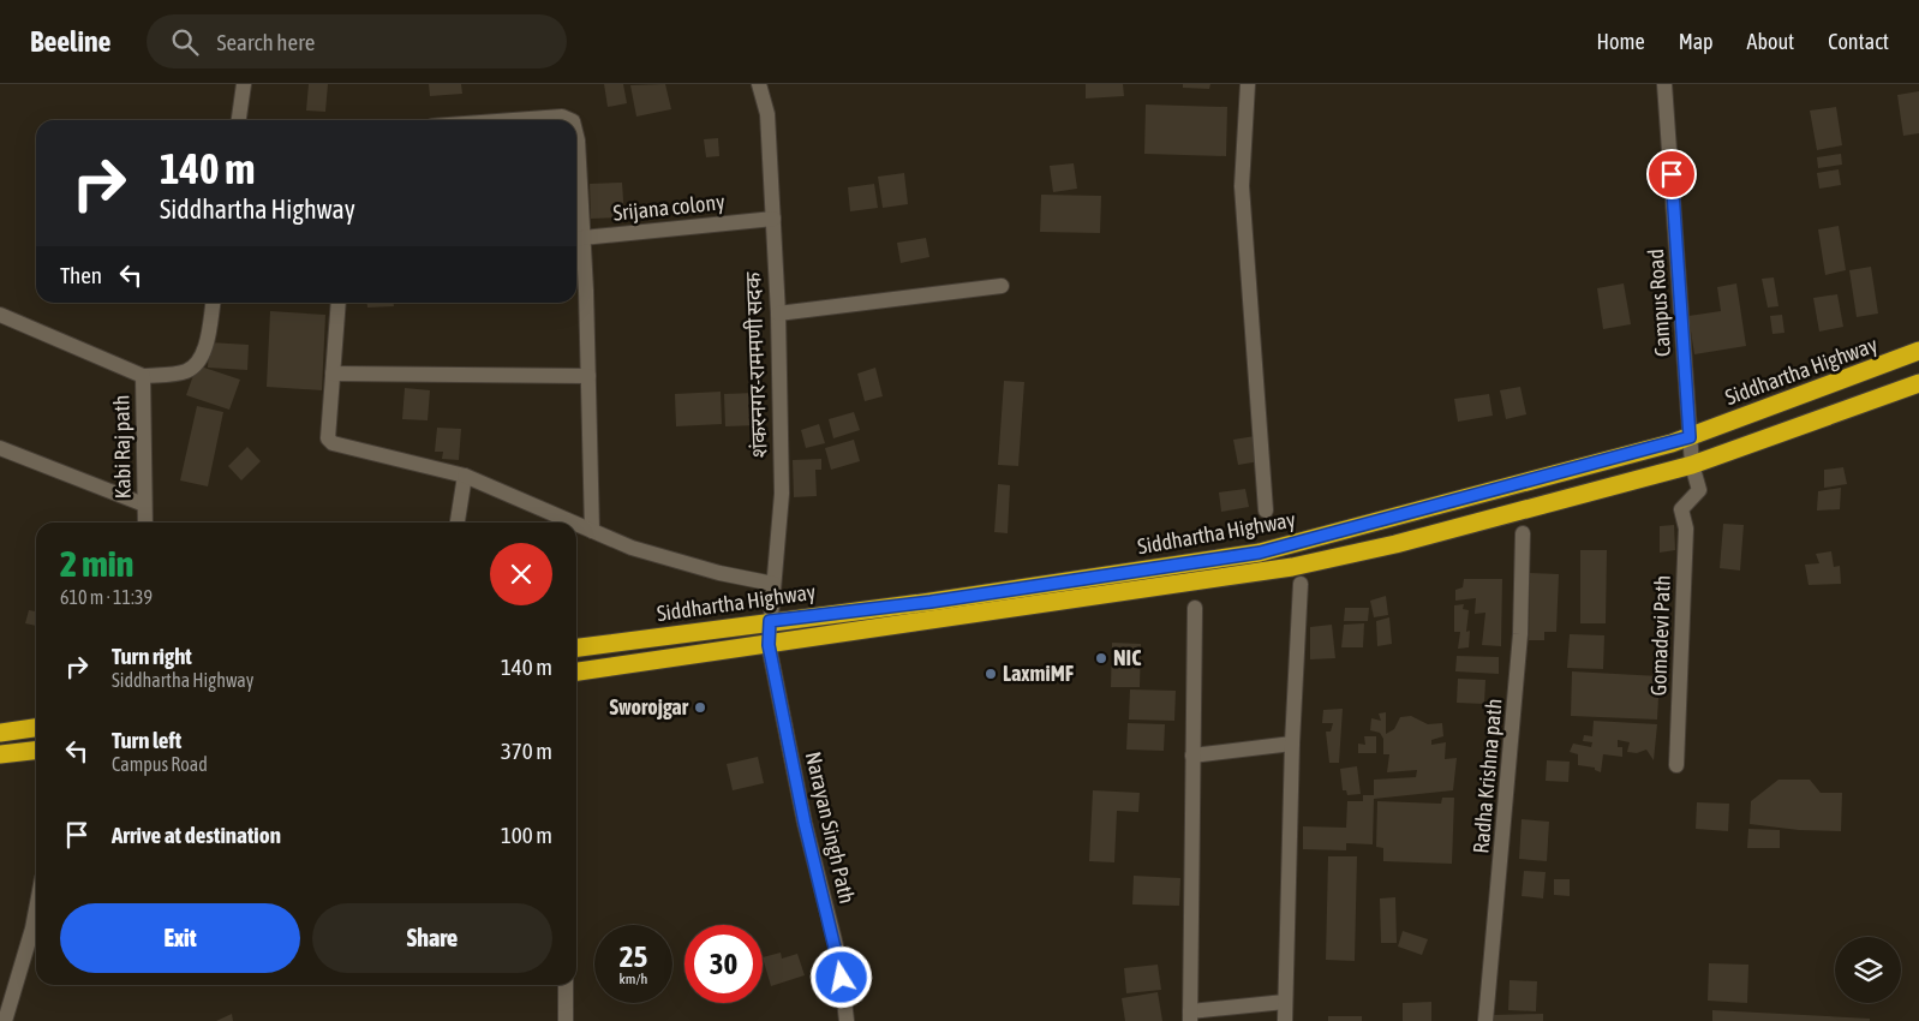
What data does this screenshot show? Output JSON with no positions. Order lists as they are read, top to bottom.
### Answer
{
  "streets": {
    "highway": ["Siddhartha Highway"],
    "street": [
      "Srijana colony",
      "Campus Road",
      "शंकरनगर-राममणी सदक",
      "Kabi Raj path",
      "Gomadevi Path",
      "Radha Krishna path",
      "Narayan Singh Path"
    ]
  },
  "crossings": [
    ["Srijana colony", "शंकरनगर-राममणी सदक"],
    ["Campus Road", "Siddhartha Highway"],
    ["Campus Road", "Gomadevi Path"],
    ["शंकरनगर-राममणी सदक", "Siddhartha Highway"],
    ["शंकरनगर-राममणी सदक", "Narayan Singh Path"],
    ["Siddhartha Highway", "Narayan Singh Path"]
  ],
  "places": ["NIC", "LaxmiMF", "Sworojgar"],
  "page": {
    "header": "Beeline",
    "search": "Search here",
    "nav": [
      "Home",
      "Map",
      "About",
      "Contact"
    ],
    "turn": ["140 m", "Siddhartha Highway"],
    "then": "Then",
    "heading": ["2 min", "610 m · 11:39"],
    "list": [
      {
        "name": "Turn right",
        "note": "Siddhartha Highway",
        "value": "140 m"
      },
      {
        "name": "Turn left",
        "note": "Campus Road",
        "value": "370 m"
      },
      {
        "name": "Arrive at destination",
        "value": "100 m"
      }
    ],
    "buttons": ["Exit", "Share"],
    "speed": "25 km/h",
    "limit": "30"
  }
}
